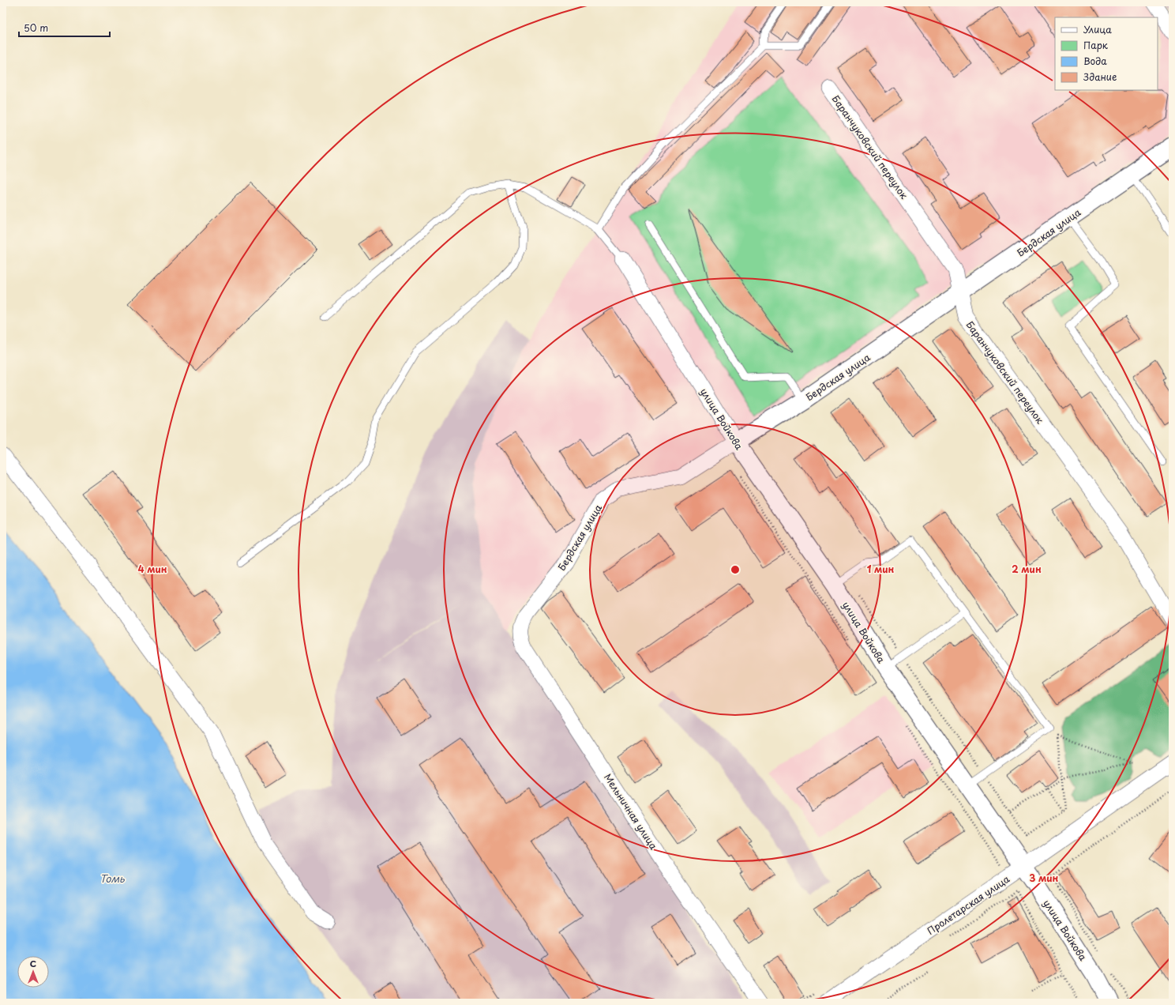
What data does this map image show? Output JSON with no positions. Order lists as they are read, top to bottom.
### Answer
{
  "streets": {
    "street": [
      "Баранчуковский переулок",
      "Бердская улица",
      "улица Войкова",
      "Мельничная улица",
      "Пролетарская улица"
    ]
  },
  "crossings": [
    ["Баранчуковский переулок", "Бердская улица"],
    ["Бердская улица", "улица Войкова"],
    ["Бердская улица", "Мельничная улица"],
    ["улица Войкова", "Пролетарская улица"]
  ],
  "water": ["Томь"],
  "legend": [
    "Улица",
    "Парк",
    "Вода",
    "Здание"
  ],
  "scale_bar": "50 m",
  "north": "top",
  "rings": [
    "1 мин",
    "2 мин",
    "4 мин",
    "3 мин"
  ]
}
